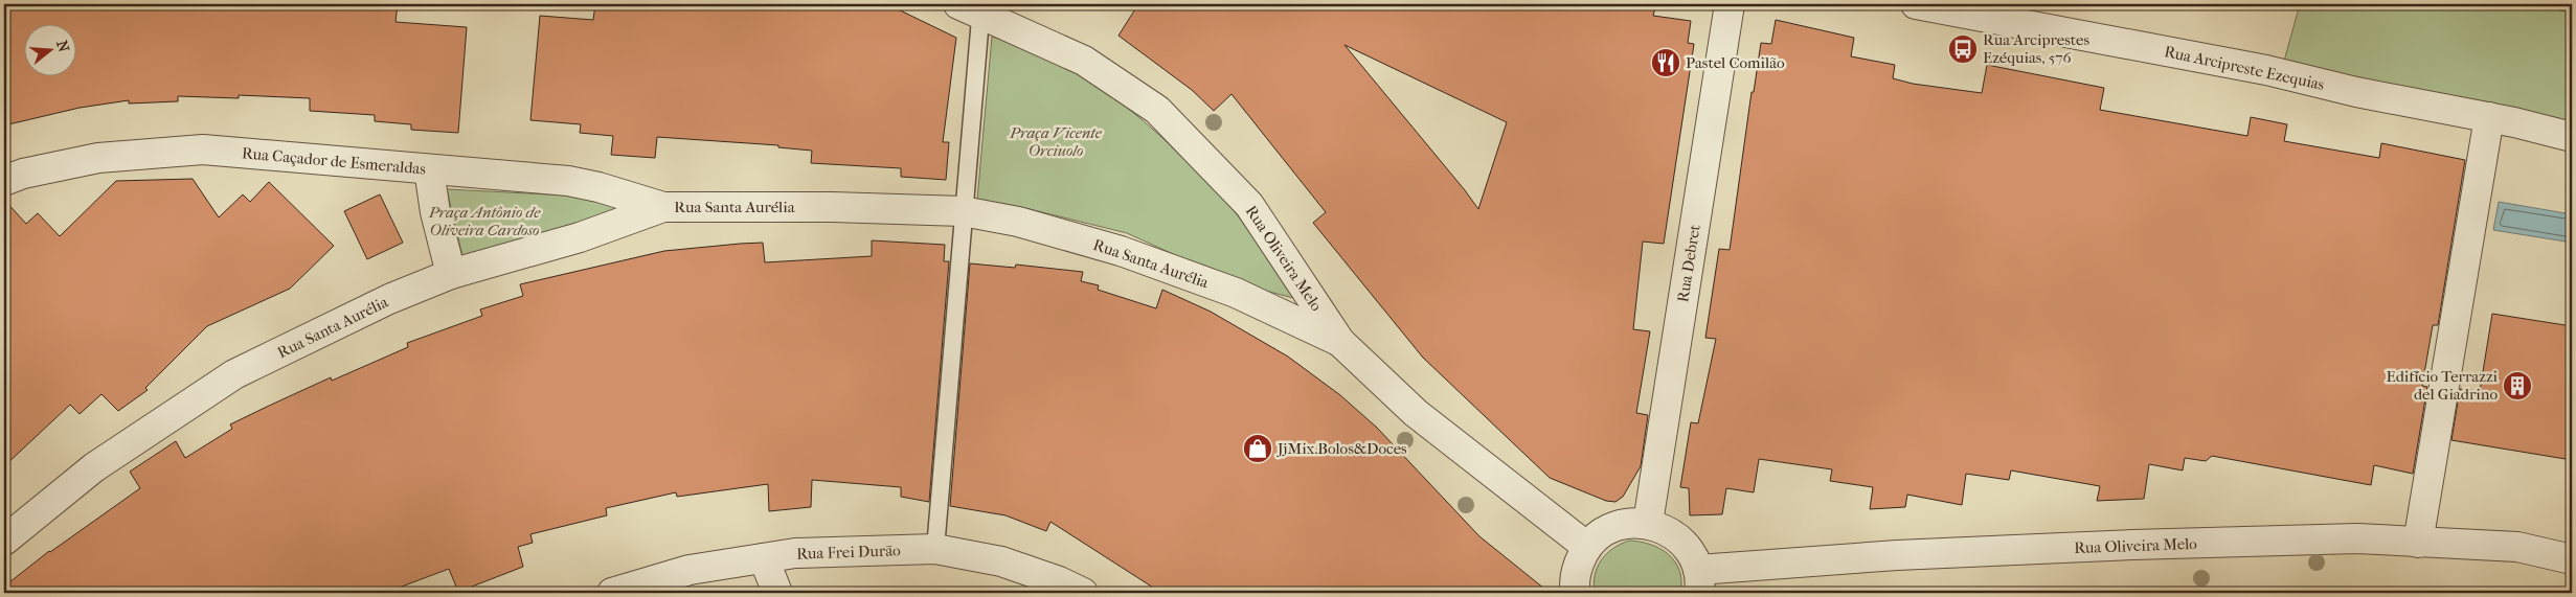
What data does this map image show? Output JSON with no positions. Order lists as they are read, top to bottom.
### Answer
{
  "streets": {
    "street": [
      "Rua Arcipreste Ezequias",
      "Rua Caçador de Esmeraldas",
      "Rua Santa Aurélia",
      "Rua Oliveira Melo",
      "Rua Debret",
      "Rua Frei Durão"
    ]
  },
  "crossings": [
    ["Rua Caçador de Esmeraldas", "Rua Santa Aurélia"],
    ["Rua Santa Aurélia", "Rua Oliveira Melo"]
  ],
  "parks": ["Praça Vicente Orciuolo", "Praça Antônio de Oliveira Cardoso"],
  "places": {
    "bus stop": ["Rua Arciprestes Ezéquias, 576"],
    "restaurant": ["Pastel Comilão"],
    "building": ["Edifício Terrazzi del Giadrino"],
    "shop": ["JjMix.Bolos&Doces"]
  },
  "north": "right"
}
